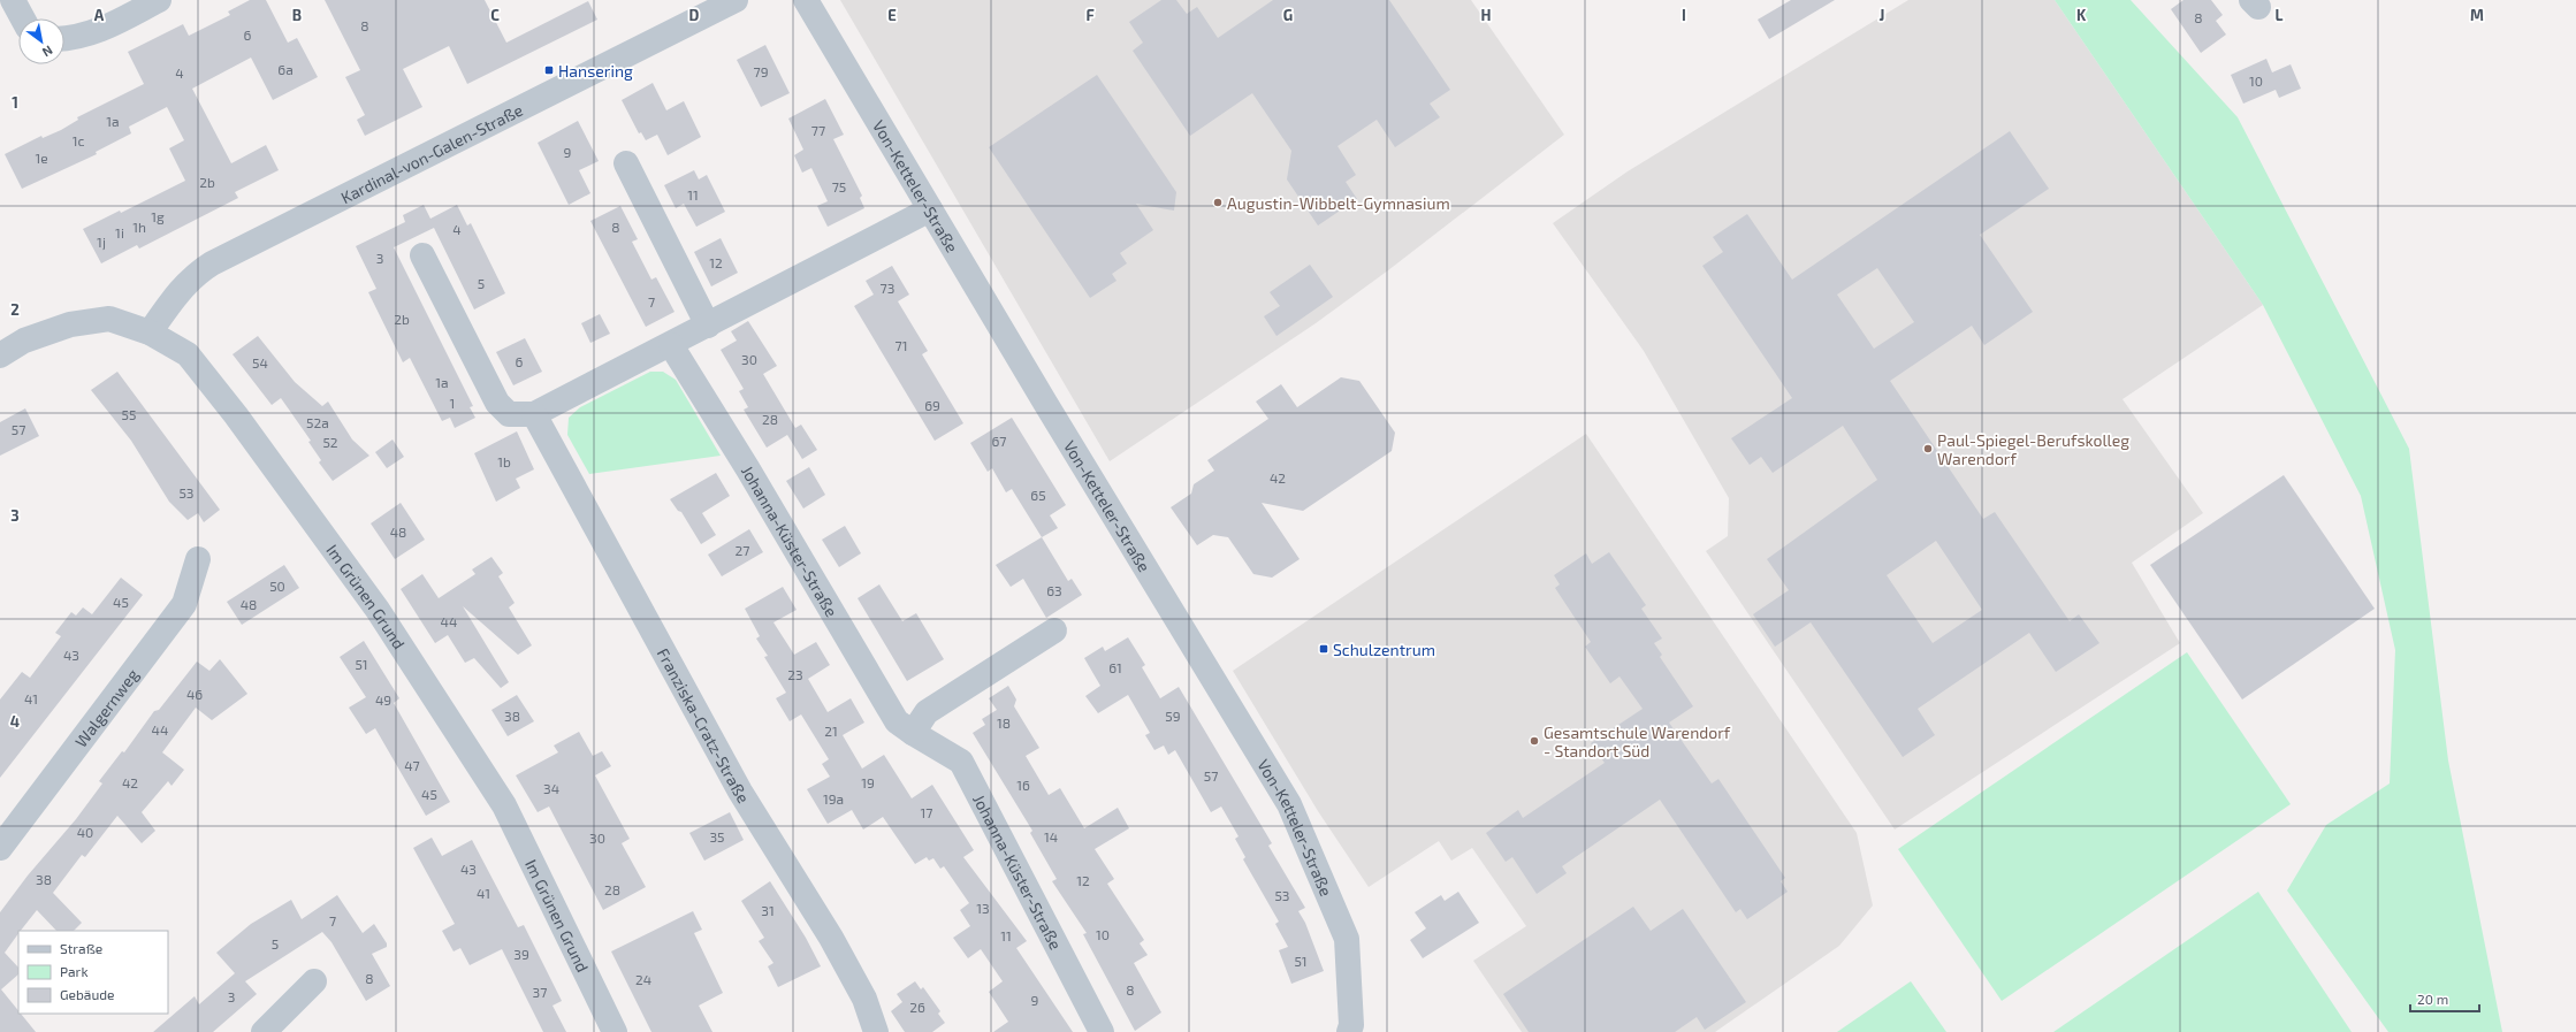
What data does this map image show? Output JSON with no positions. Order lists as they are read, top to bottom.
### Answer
{
  "streets": {
    "street": [
      "Kardinal-von-Galen-Straße",
      "Von-Ketteler-Straße",
      "Johanna-Küster-Straße",
      "Im Grünen Grund",
      "Walgernweg",
      "Franziska-Cratz-Straße"
    ]
  },
  "crossings": [
    ["Kardinal-von-Galen-Straße", "Im Grünen Grund"]
  ],
  "places": {
    "transit": ["Hansering", "Schulzentrum"],
    "other": ["Augustin-Wibbelt-Gymnasium", "Paul-Spiegel-Berufskolleg Warendorf", "Gesamtschule Warendorf - Standort Süd"]
  },
  "house_numbers": [
    "8",
    "8",
    "6",
    "6a",
    "79",
    "4",
    "10",
    "1a",
    "77",
    "1c",
    "9",
    "1e",
    "2b",
    "75",
    "11",
    "1g",
    "1h",
    "8",
    "4",
    "1i",
    "1j",
    "3",
    "12",
    "5",
    "73",
    "7",
    "2b",
    "71",
    "30",
    "6",
    "54",
    "1a",
    "1",
    "69",
    "55",
    "28",
    "52a",
    "57",
    "67",
    "52",
    "1b",
    "42",
    "53",
    "65",
    "48",
    "27",
    "50",
    "63",
    "45",
    "48",
    "44",
    "43",
    "51",
    "61",
    "23",
    "46",
    "41",
    "49",
    "38",
    "59",
    "18",
    "44",
    "21",
    "47",
    "57",
    "42",
    "19",
    "16",
    "34",
    "45",
    "19a",
    "17",
    "40",
    "35",
    "14",
    "30",
    "43",
    "38",
    "12",
    "28",
    "41",
    "53",
    "13",
    "31",
    "7",
    "10",
    "11",
    "5",
    "39",
    "51",
    "8",
    "24",
    "8",
    "37",
    "3",
    "9",
    "26"
  ],
  "legend": ["Straße", "Park", "Gebäude"],
  "scale_bar": "20 m",
  "north": "bottom right",
  "grid": {
    "columns": [
      "A",
      "B",
      "C",
      "D",
      "E",
      "F",
      "G",
      "H",
      "I",
      "J",
      "K",
      "L",
      "M"
    ],
    "rows": [
      "1",
      "2",
      "3",
      "4"
    ]
  }
}
